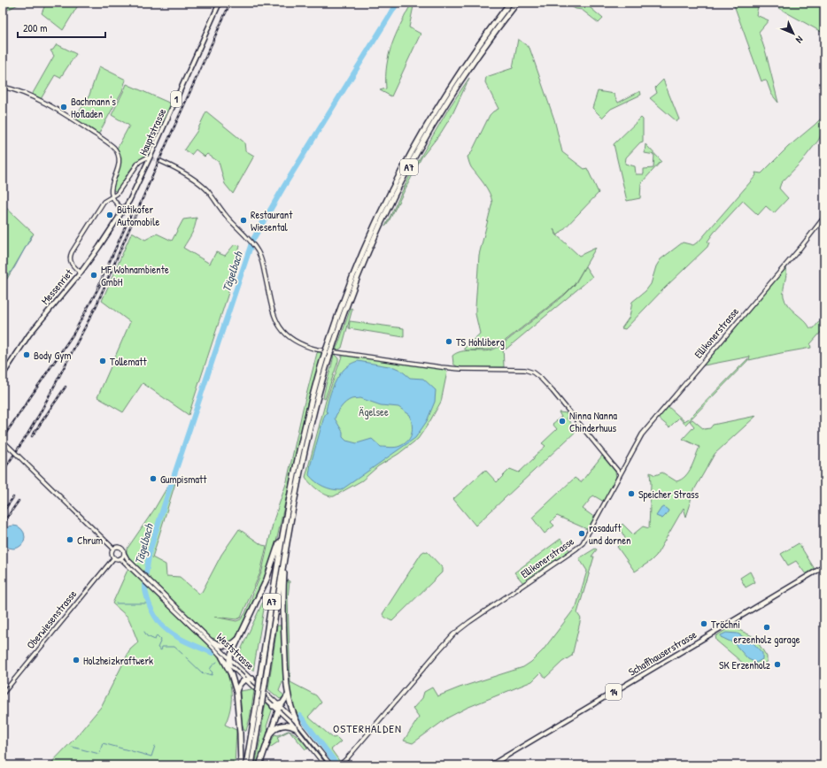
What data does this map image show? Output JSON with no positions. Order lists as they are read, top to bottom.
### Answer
{
  "streets": {
    "highway": ["A7"],
    "main road": [
      "1",
      "Hauptstrasse",
      "Messenriet",
      "Schaffhauserstrasse",
      "14"
    ],
    "street": ["Ellikonerstrasse", "Oberwiesenstrasse", "Weststrasse"]
  },
  "crossings": [
    ["Hauptstrasse", "Messenriet"],
    ["A7", "Weststrasse"],
    ["Oberwiesenstrasse", "Weststrasse"]
  ],
  "districts": ["OSTERHALDEN"],
  "water": ["Tägelbach"],
  "parks": ["Ägelsee"],
  "places": [
    "Bachmann's Hofladen",
    "Bütikofer Automobile",
    "Restaurant Wiesental",
    "MF Wohnambiente GmbH",
    "TS Hohliberg",
    "Body Gym",
    "Tollematt",
    "Ninna Nanna Chinderhuus",
    "Gumpismatt",
    "Speicher Strass",
    "rosaduft und dornen",
    "Chrum",
    "Tröchni",
    "erzenholz garage",
    "Holzheizkraftwerk",
    "SK Erzenholz"
  ],
  "scale_bar": "200 m",
  "north": "bottom right"
}
